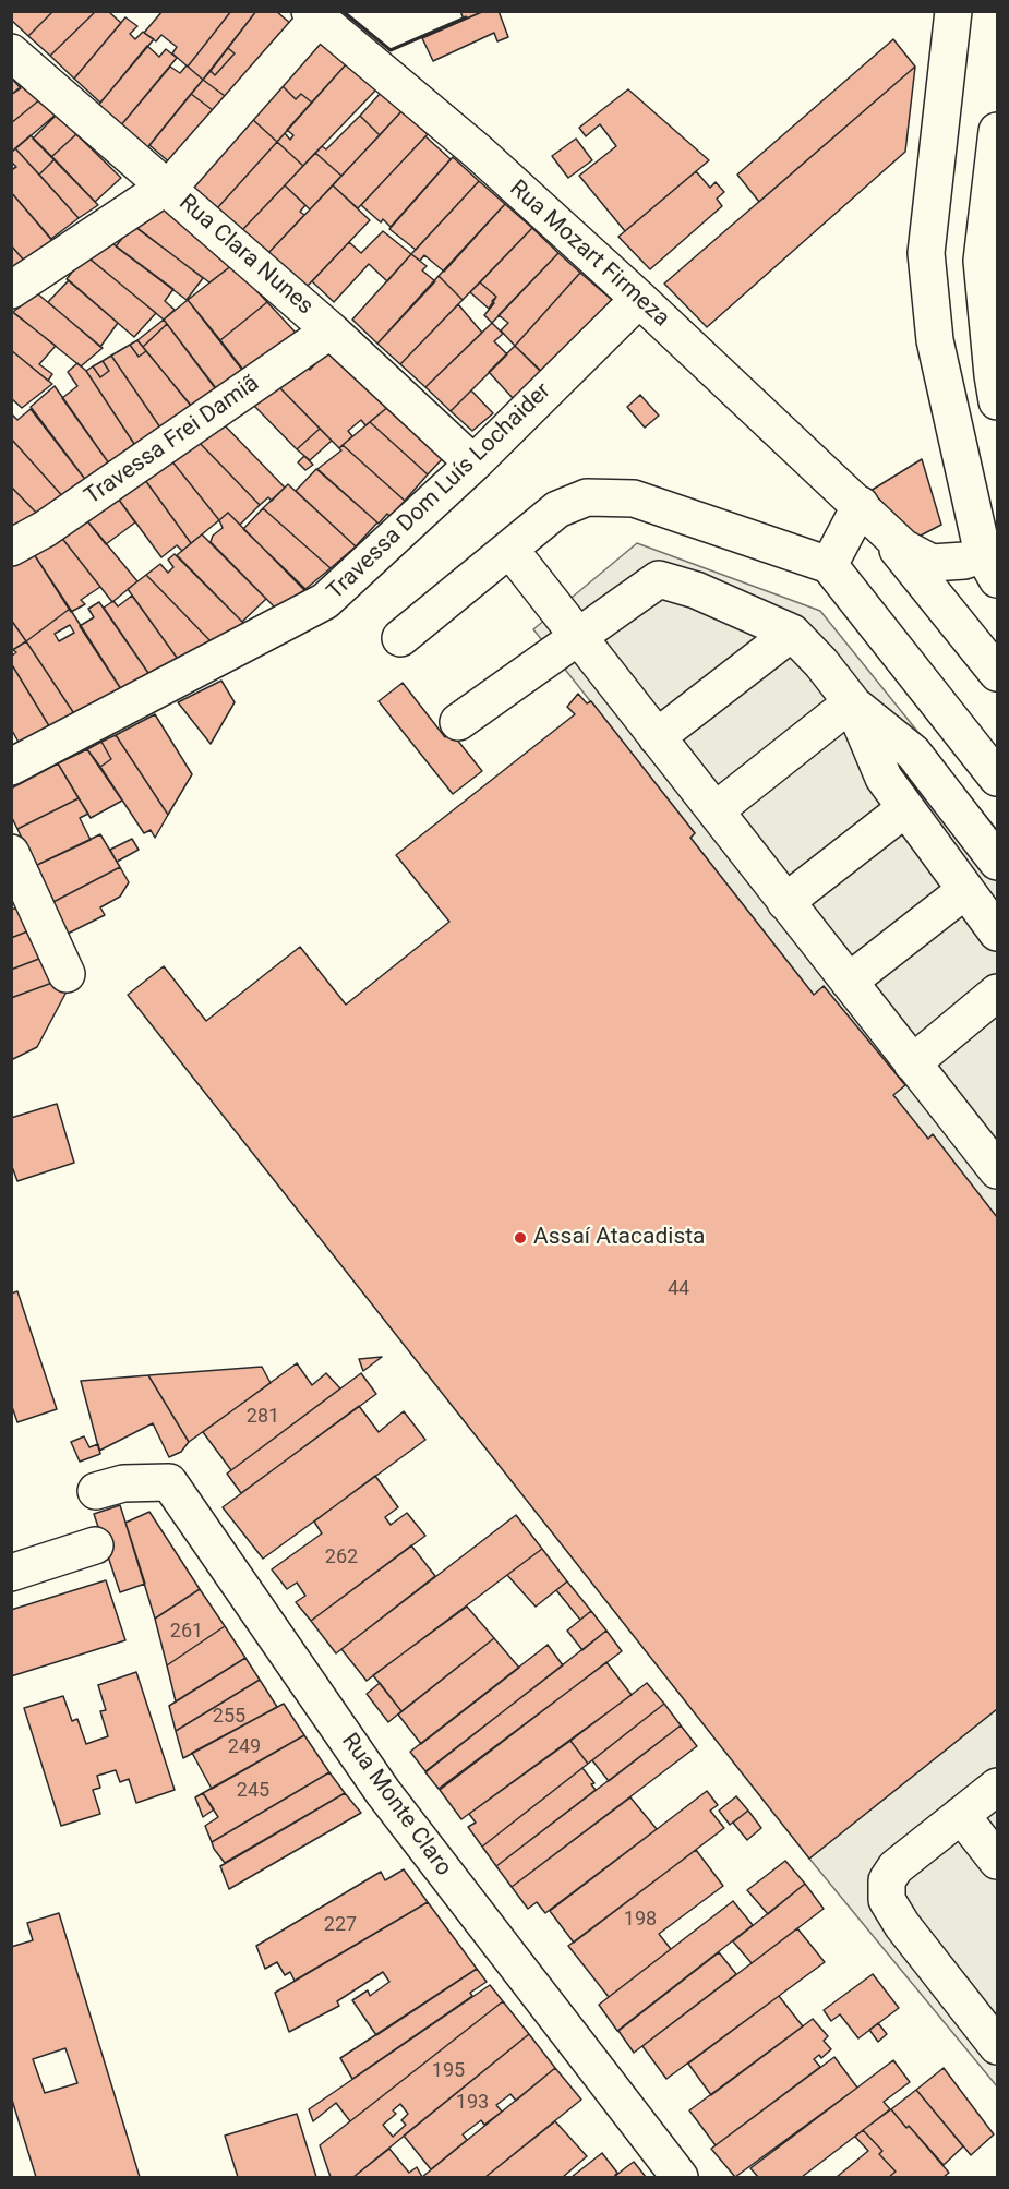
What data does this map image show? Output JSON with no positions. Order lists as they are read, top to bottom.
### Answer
{
  "streets": {
    "street": [
      "Rua Mozart Firmeza",
      "Rua Clara Nunes",
      "Travessa Frei Damiã",
      "Travessa Dom Luís Lochaider",
      "Rua Monte Claro"
    ]
  },
  "crossings": [
    ["Rua Mozart Firmeza", "Travessa Dom Luís Lochaider"],
    ["Rua Clara Nunes", "Travessa Frei Damiã"],
    ["Rua Clara Nunes", "Travessa Dom Luís Lochaider"]
  ],
  "places": ["Assaí Atacadista"],
  "house_numbers": [
    "44",
    "281",
    "262",
    "261",
    "255",
    "249",
    "245",
    "198",
    "227",
    "195",
    "193"
  ]
}
